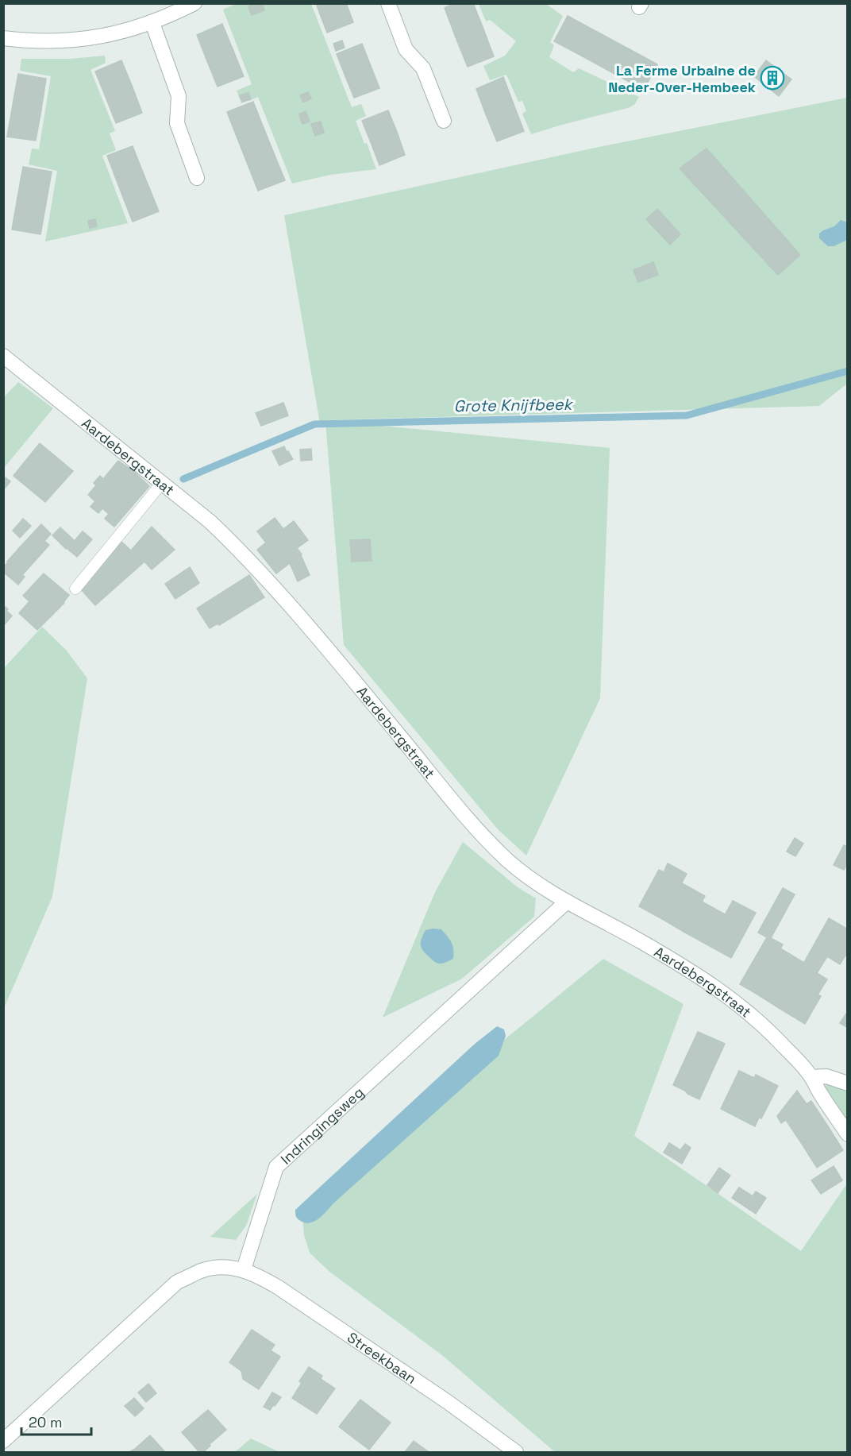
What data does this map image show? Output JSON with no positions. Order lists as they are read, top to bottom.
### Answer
{
  "streets": {
    "street": ["Aardebergstraat", "Indringingsweg", "Streekbaan"]
  },
  "crossings": [
    ["Aardebergstraat", "Indringingsweg"],
    ["Indringingsweg", "Streekbaan"]
  ],
  "water": ["Grote Knijfbeek"],
  "places": {
    "building": ["La Ferme Urbaine de Neder-Over-Hembeek"]
  },
  "scale_bar": "20 m"
}
